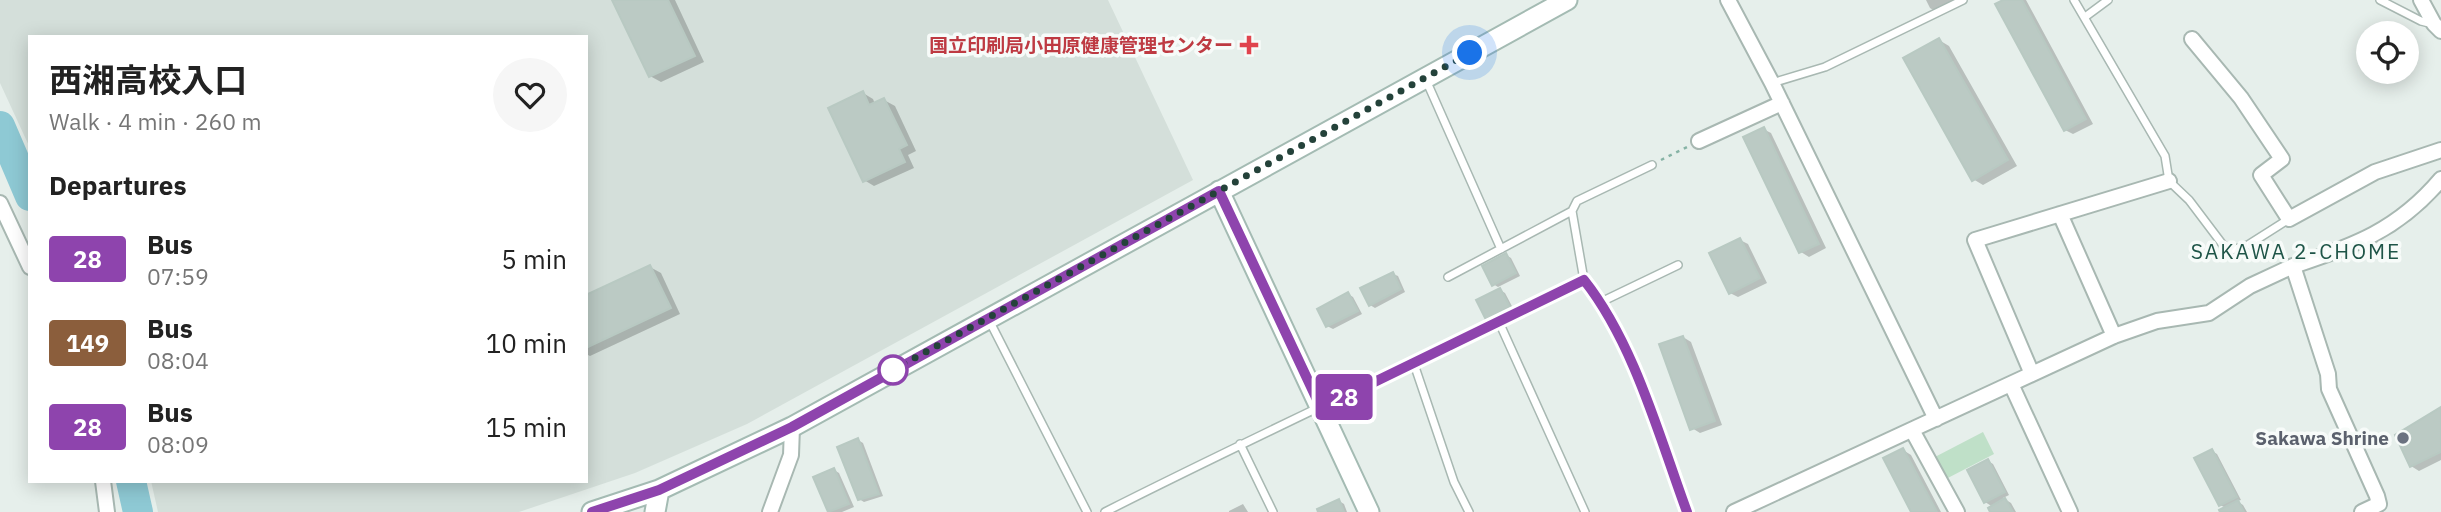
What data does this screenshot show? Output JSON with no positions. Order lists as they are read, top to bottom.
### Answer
{
  "districts": ["SAKAWA 2-CHOME"],
  "places": {
    "health": ["国立印刷局小田原健康管理センター"],
    "other": ["Sakawa Shrine"]
  },
  "lines": ["bus line 28"],
  "page": {
    "on_map": "28",
    "heading": [
      ["西湘高校入口", "Walk · 4 min · 260 m"],
      "Departures"
    ],
    "list": [
      {
        "mark": "28",
        "name": "Bus",
        "note": "07:59",
        "value": "5 min"
      },
      {
        "mark": "149",
        "name": "Bus",
        "note": "08:04",
        "value": "10 min"
      },
      {
        "mark": "28",
        "name": "Bus",
        "note": "08:09",
        "value": "15 min"
      }
    ]
  }
}
